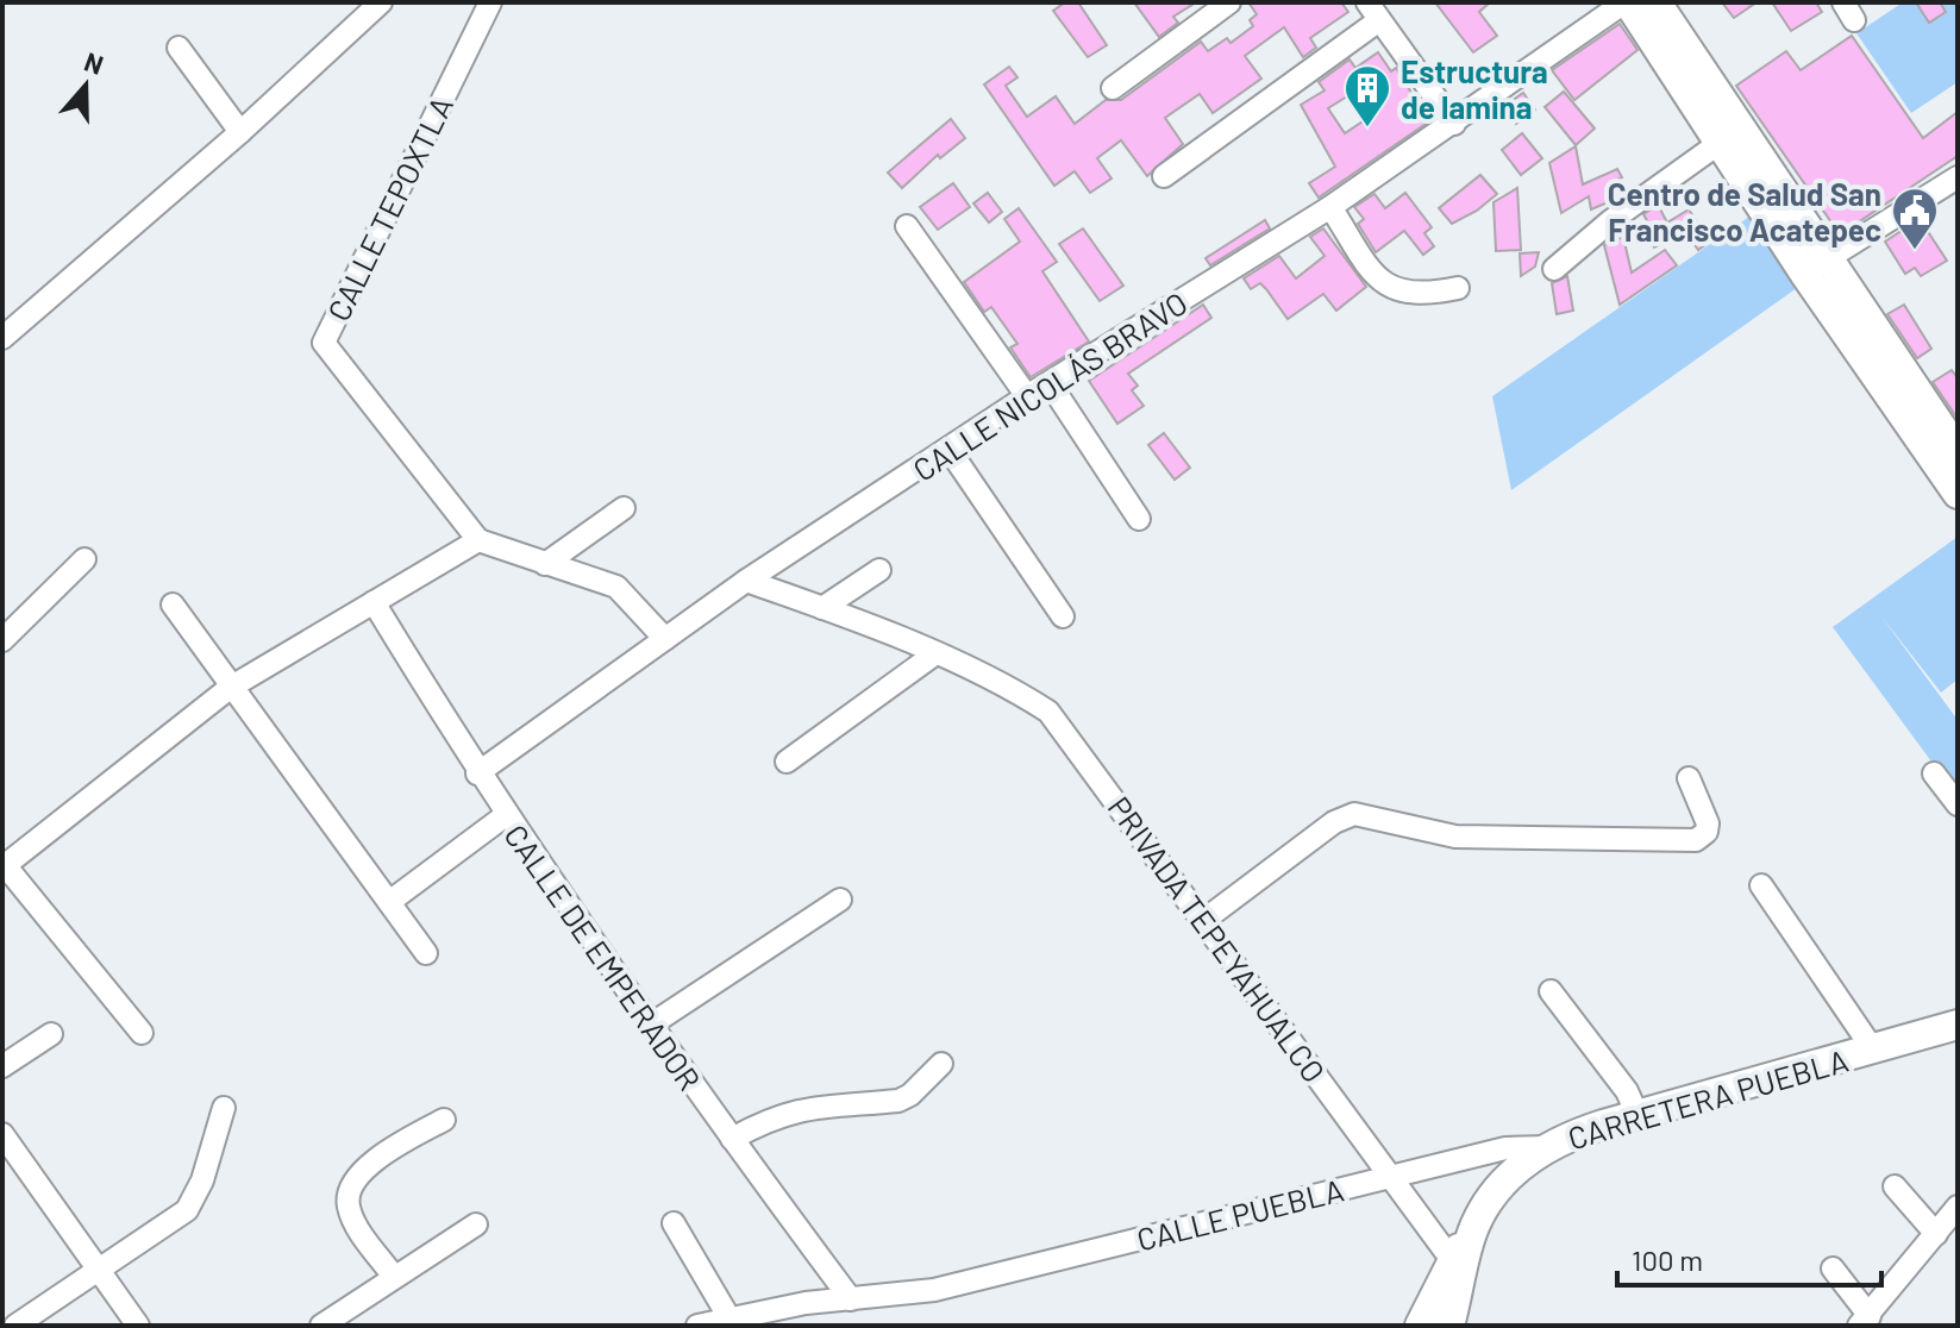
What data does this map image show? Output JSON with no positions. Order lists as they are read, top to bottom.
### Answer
{
  "streets": {
    "main road": ["CARRETERA PUEBLA"],
    "street": [
      "CALLE TEPOXTLA",
      "CALLE NICOLÁS BRAVO",
      "PRIVADA TEPEYAHUALCO",
      "CALLE DE EMPERADOR",
      "CALLE PUEBLA"
    ]
  },
  "crossings": [
    ["CALLE NICOLÁS BRAVO", "PRIVADA TEPEYAHUALCO"],
    ["CALLE NICOLÁS BRAVO", "CALLE DE EMPERADOR"],
    ["PRIVADA TEPEYAHUALCO", "CARRETERA PUEBLA"],
    ["PRIVADA TEPEYAHUALCO", "CALLE PUEBLA"],
    ["CALLE DE EMPERADOR", "CALLE PUEBLA"],
    ["CARRETERA PUEBLA", "CALLE PUEBLA"]
  ],
  "places": {
    "building": ["Estructura de lamina"],
    "public building": ["Centro de Salud San Francisco Acatepec"]
  },
  "scale_bar": "100 m",
  "north": "top"
}
